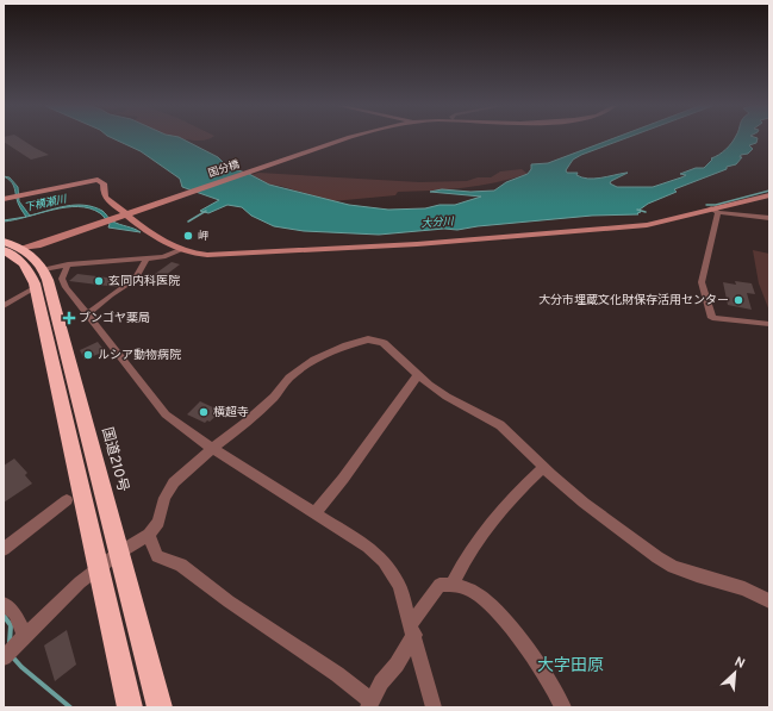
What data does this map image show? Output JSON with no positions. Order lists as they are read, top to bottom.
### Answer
{
  "streets": {
    "highway": ["国道210号"],
    "street": ["国分橋"]
  },
  "districts": ["大字田原"],
  "water": ["下横瀬川", "大分川"],
  "places": {
    "other": [
      "岬",
      "玄同内科医院",
      "大分市埋蔵文化財保存活用センター",
      "ルシア動物病院",
      "横超寺"
    ],
    "health": ["ブンゴヤ薬局"]
  },
  "north": "top right"
}
